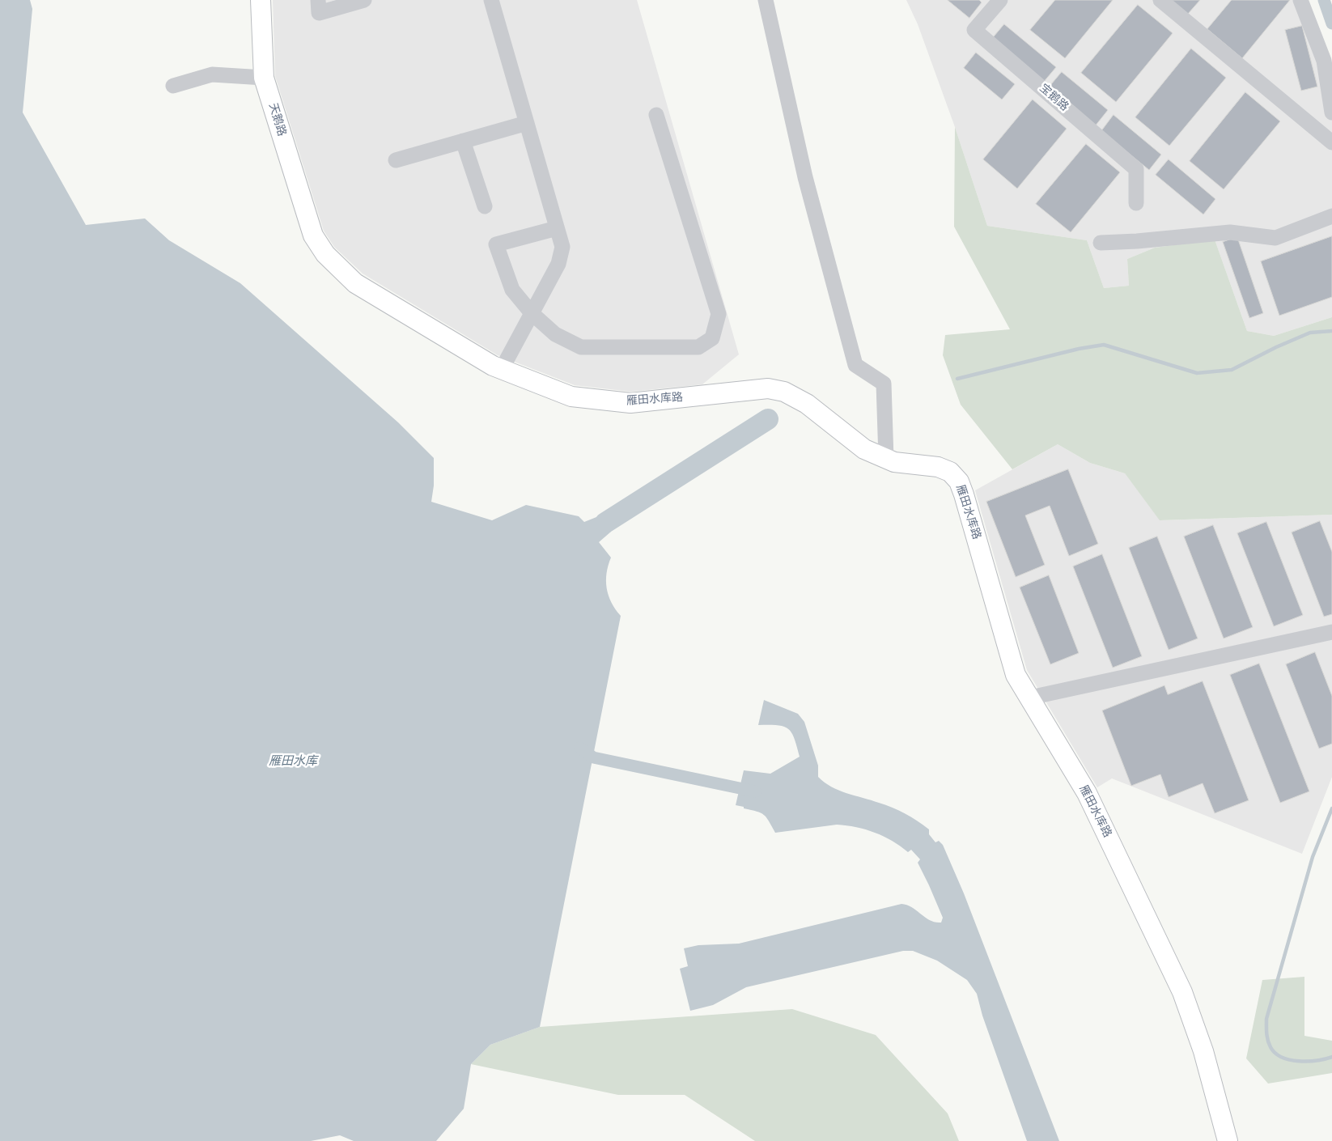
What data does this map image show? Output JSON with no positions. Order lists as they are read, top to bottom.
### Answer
{
  "streets": {
    "main road": ["天鹅路", "雁田水库路"],
    "lane": ["宝鹅路"]
  },
  "crossings": [
    ["天鹅路", "雁田水库路"]
  ],
  "water": ["雁田水库"]
}
